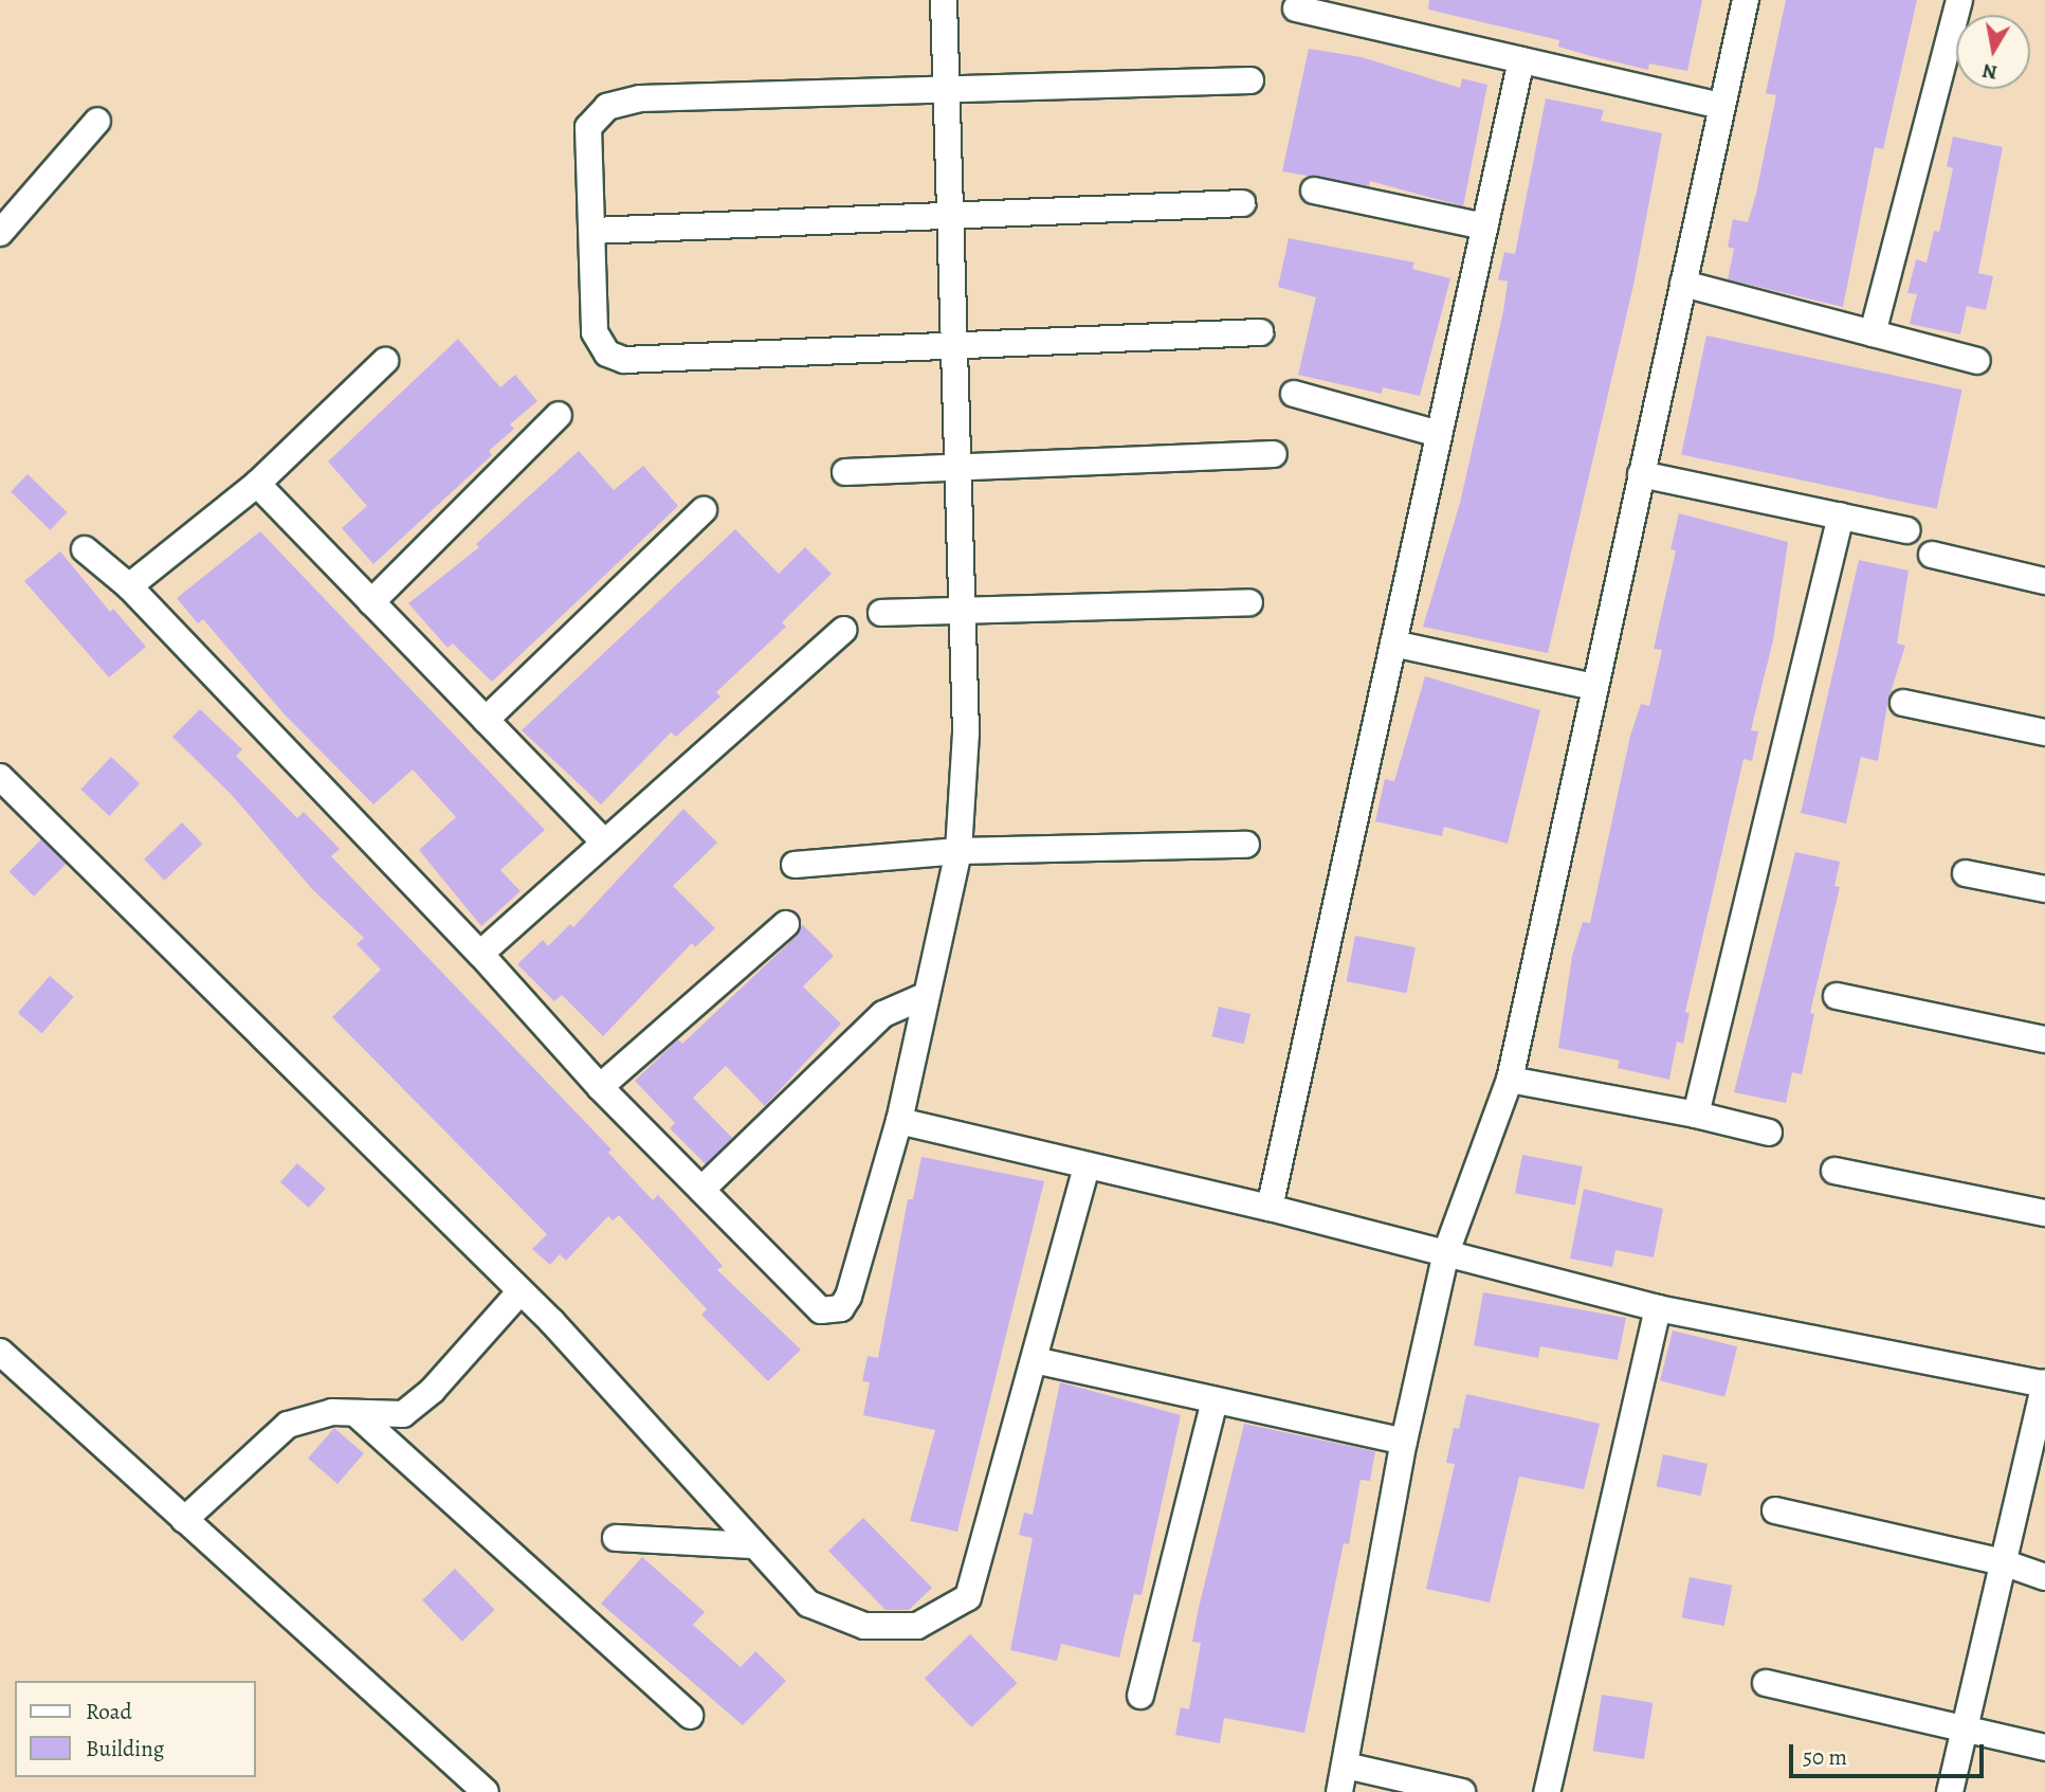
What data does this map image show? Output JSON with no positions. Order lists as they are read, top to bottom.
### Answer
{
  "legend": ["Road", "Building"],
  "scale_bar": "50 m",
  "north": "bottom"
}
